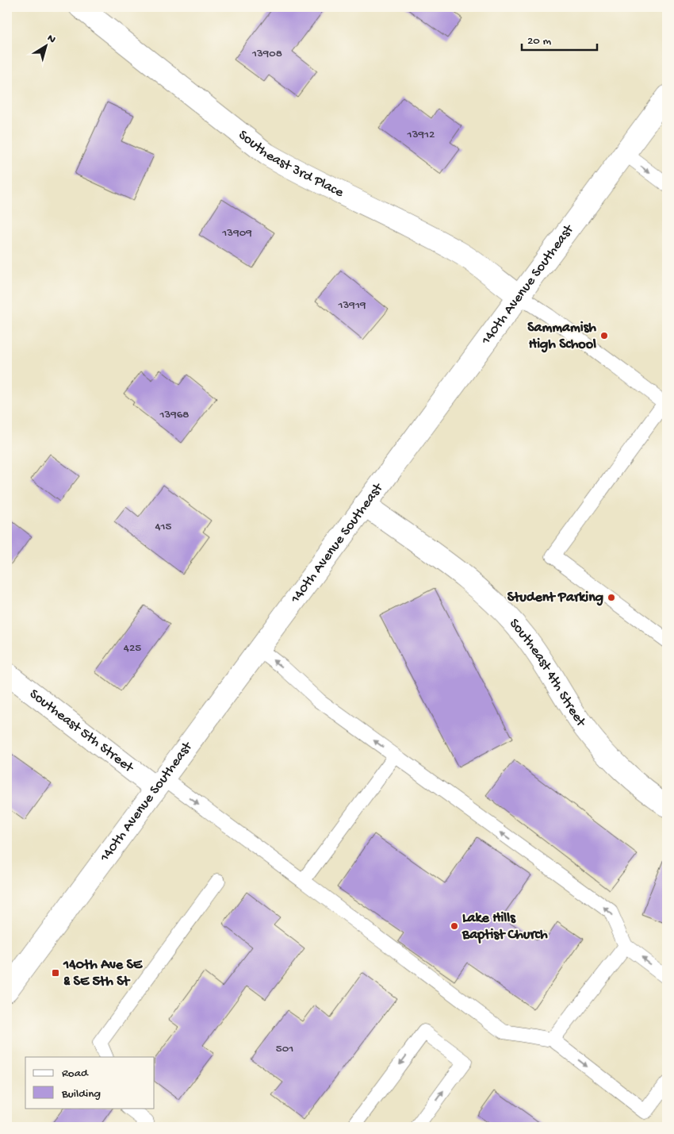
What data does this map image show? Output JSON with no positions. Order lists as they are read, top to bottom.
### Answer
{
  "streets": {
    "street": [
      "Southeast 3rd Place",
      "140th Avenue Southeast",
      "Southeast 4th Street",
      "Southeast 5th Street"
    ]
  },
  "crossings": [
    ["Southeast 3rd Place", "140th Avenue Southeast"],
    ["140th Avenue Southeast", "Southeast 4th Street"],
    ["140th Avenue Southeast", "Southeast 5th Street"]
  ],
  "places": {
    "other": ["Sammamish High School", "Student Parking", "Lake Hills Baptist Church"],
    "transit": ["140th Ave SE & SE 5th St"]
  },
  "house_numbers": [
    "13908",
    "13912",
    "13909",
    "13919",
    "13968",
    "415",
    "425",
    "501"
  ],
  "legend": ["Road", "Building"],
  "scale_bar": "20 m",
  "north": "top right"
}
